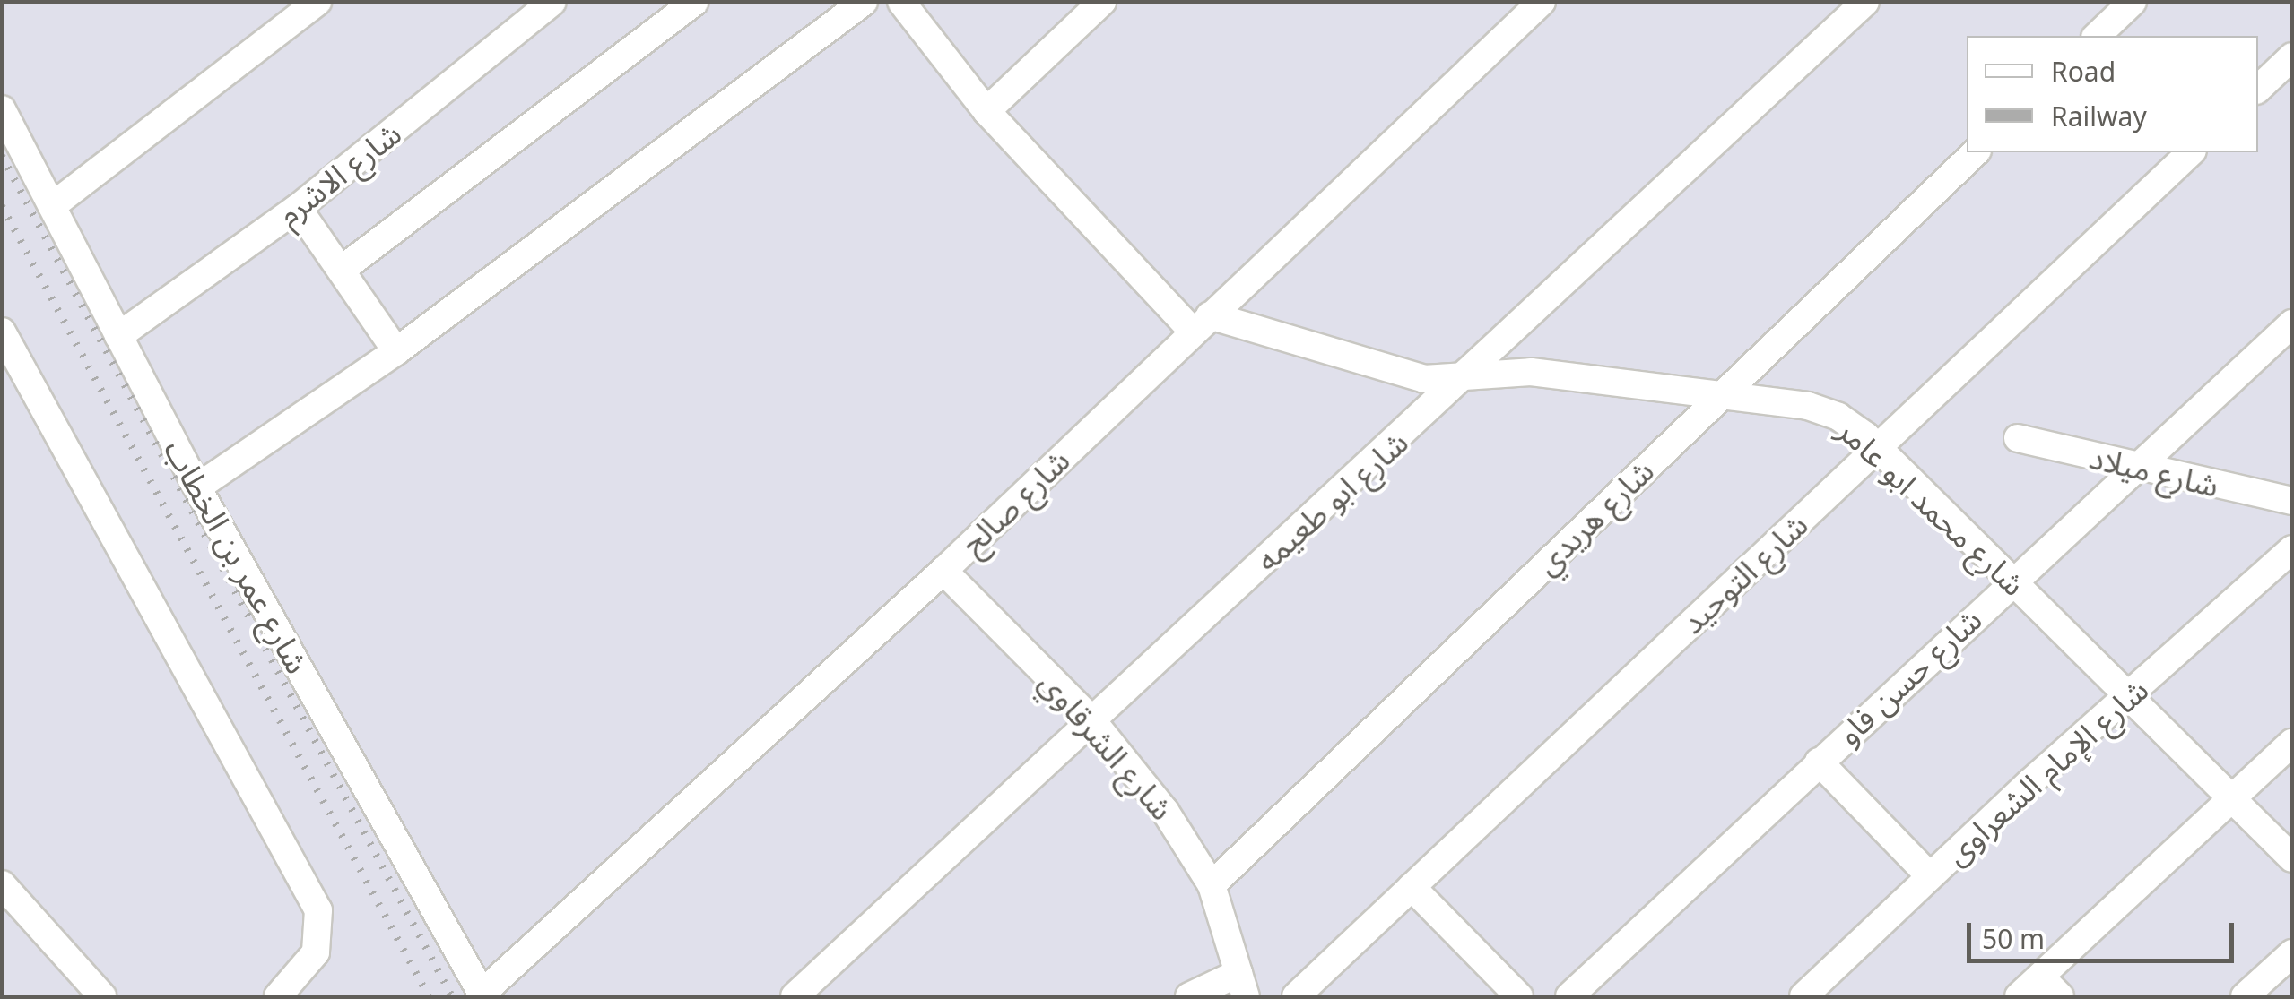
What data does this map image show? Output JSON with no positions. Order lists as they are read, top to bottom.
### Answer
{
  "streets": {
    "street": [
      "شارع الاشرم",
      "شارع ميلاد",
      "شارع ابو طعيمه",
      "شارع صالح",
      "شارع محمد ابو عامر",
      "شارع هريدي",
      "شارع عمر بن الخطاب",
      "شارع التوحيد",
      "شارع حسن فاو",
      "شارع الشرقاوي",
      "شارع الإمام الشعراوى"
    ]
  },
  "crossings": [
    ["شارع الاشرم", "شارع عمر بن الخطاب"],
    ["شارع ميلاد", "شارع حسن فاو"],
    ["شارع ابو طعيمه", "شارع محمد ابو عامر"],
    ["شارع ابو طعيمه", "شارع الشرقاوي"],
    ["شارع صالح", "شارع محمد ابو عامر"],
    ["شارع صالح", "شارع عمر بن الخطاب"],
    ["شارع صالح", "شارع الشرقاوي"],
    ["شارع محمد ابو عامر", "شارع هريدي"],
    ["شارع محمد ابو عامر", "شارع التوحيد"],
    ["شارع محمد ابو عامر", "شارع حسن فاو"],
    ["شارع محمد ابو عامر", "شارع الإمام الشعراوى"],
    ["شارع هريدي", "شارع الشرقاوي"]
  ],
  "legend": ["Road", "Railway"],
  "scale_bar": "50 m"
}
